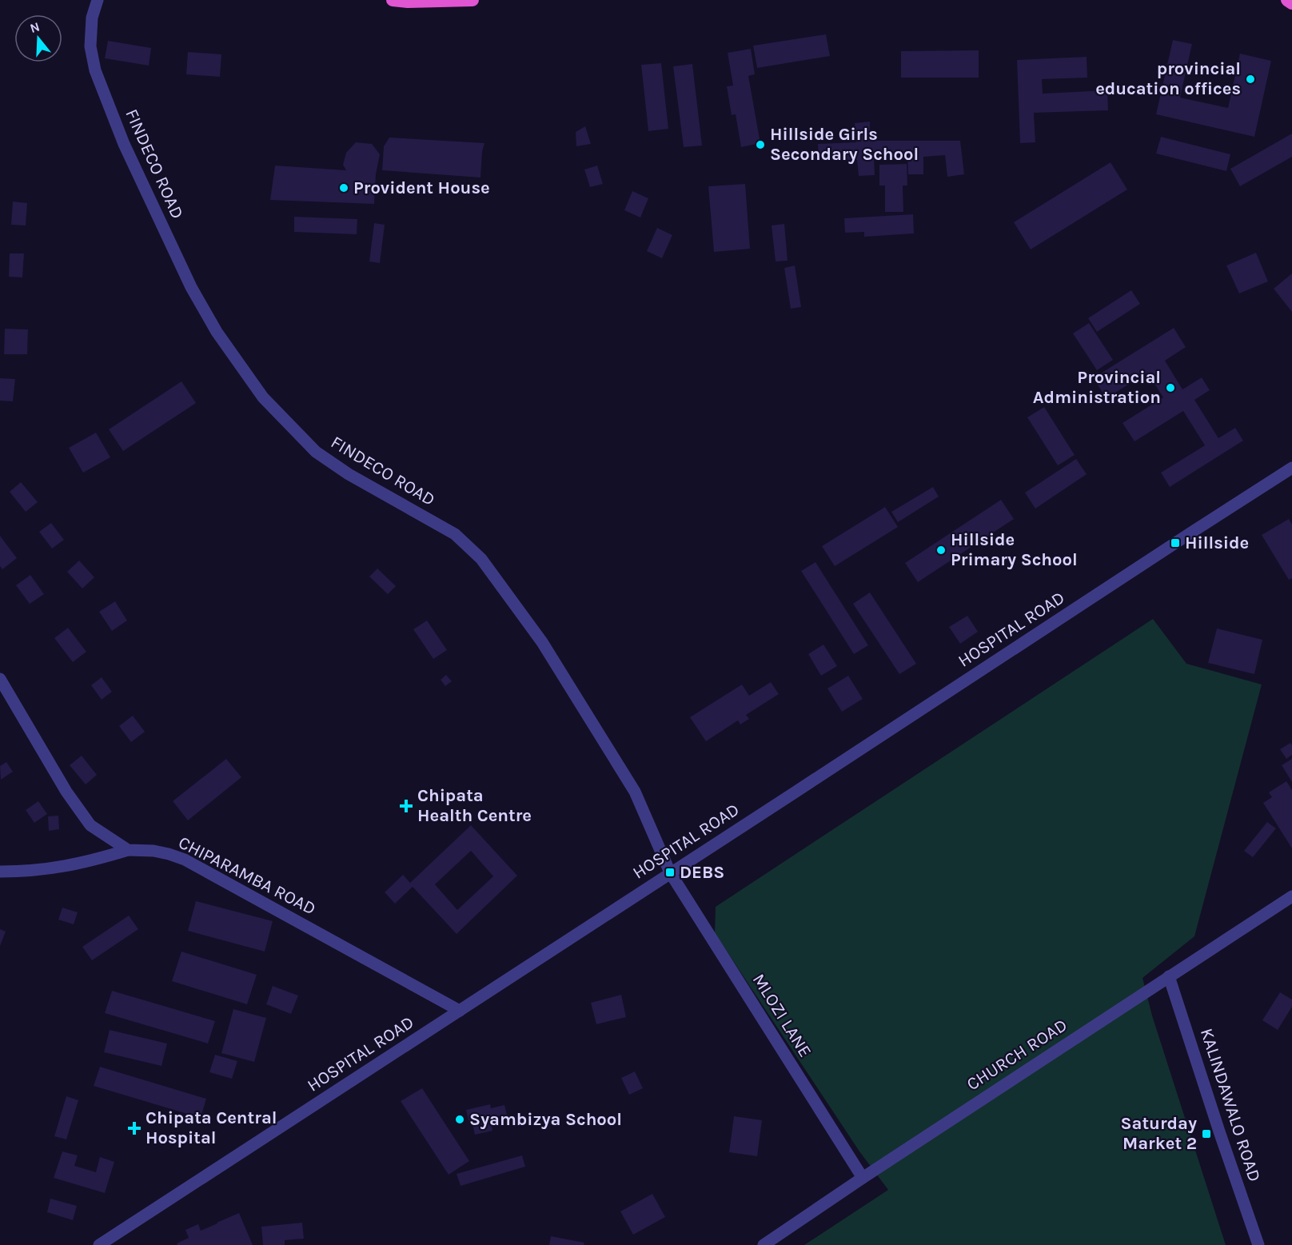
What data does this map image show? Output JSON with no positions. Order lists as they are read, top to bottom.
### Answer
{
  "streets": {
    "street": [
      "FINDECO ROAD",
      "HOSPITAL ROAD",
      "CHIPARAMBA ROAD",
      "MLOZI LANE",
      "CHURCH ROAD",
      "KALINDAWALO ROAD"
    ]
  },
  "crossings": [
    ["FINDECO ROAD", "HOSPITAL ROAD"],
    ["FINDECO ROAD", "MLOZI LANE"],
    ["HOSPITAL ROAD", "CHIPARAMBA ROAD"],
    ["HOSPITAL ROAD", "MLOZI LANE"],
    ["MLOZI LANE", "CHURCH ROAD"],
    ["CHURCH ROAD", "KALINDAWALO ROAD"]
  ],
  "places": {
    "other": [
      "provincial education offices",
      "Hillside Girls Secondary School",
      "Provident House",
      "Provincial Administration",
      "Hillside Primary School",
      "Syambizya School"
    ],
    "transit": ["Hillside", "DEBS", "Saturday Market 2"],
    "health": ["Chipata Health Centre", "Chipata Central Hospital"]
  },
  "north": "top"
}
